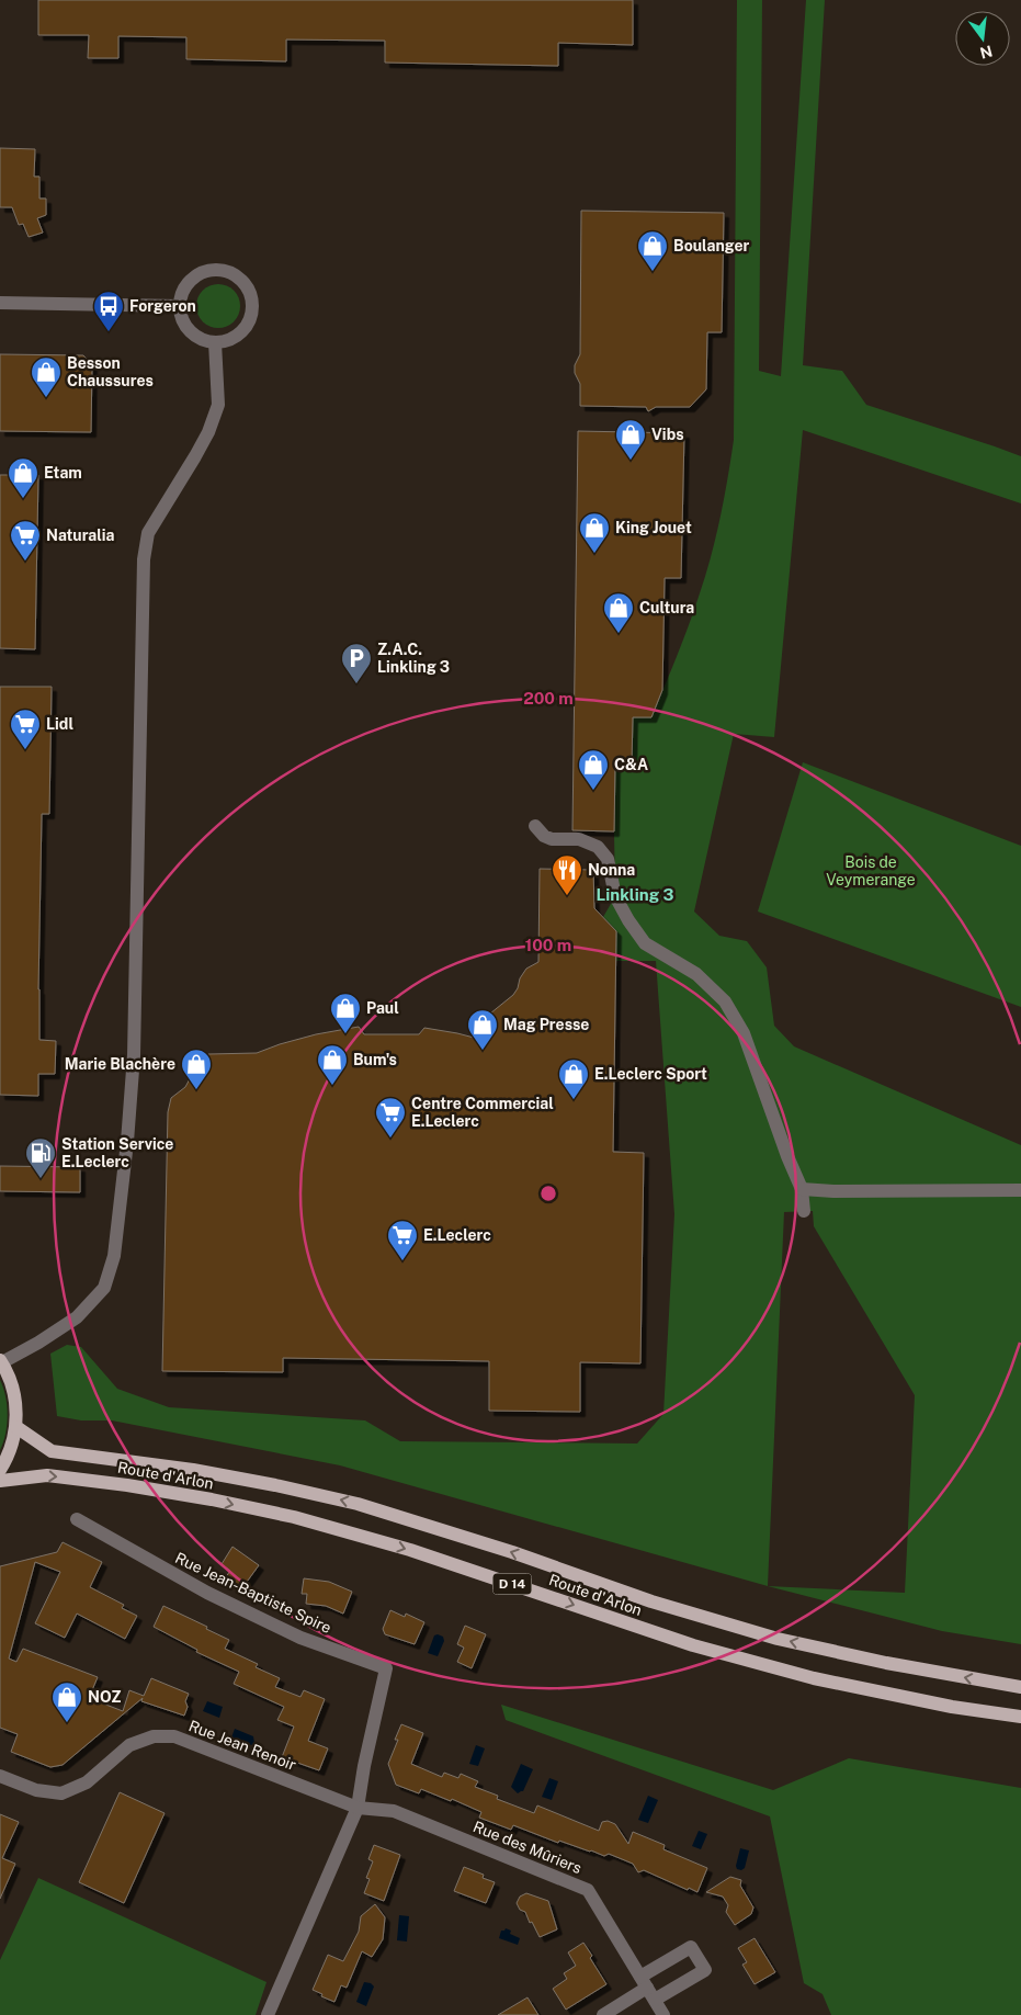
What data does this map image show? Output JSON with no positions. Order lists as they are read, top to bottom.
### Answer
{
  "streets": {
    "main road": ["Route d'Arlon", "D 14"],
    "street": ["Rue Jean-Baptiste Spire", "Rue Jean Renoir", "Rue des Mûriers"]
  },
  "crossings": [
    ["Rue Jean-Baptiste Spire", "Rue Jean Renoir"],
    ["Rue Jean-Baptiste Spire", "Rue des Mûriers"],
    ["Rue Jean Renoir", "Rue des Mûriers"]
  ],
  "districts": ["Linkling 3"],
  "parks": ["Bois de Veymerange"],
  "places": {
    "shop": [
      "Boulanger",
      "Besson Chaussures",
      "Vibs",
      "Etam",
      "King Jouet",
      "Cultura",
      "C&A",
      "Paul",
      "Mag Presse",
      "Bum's",
      "Marie Blachère",
      "E.Leclerc Sport",
      "NOZ"
    ],
    "bus stop": ["Forgeron"],
    "supermarket": [
      "Naturalia",
      "Lidl",
      "Centre Commercial E.Leclerc",
      "E.Leclerc"
    ],
    "parking": ["Z.A.C. Linkling 3"],
    "restaurant": ["Nonna"],
    "fuel station": ["Station Service E.Leclerc"]
  },
  "north": "bottom",
  "rings": ["200 m", "100 m"]
}
